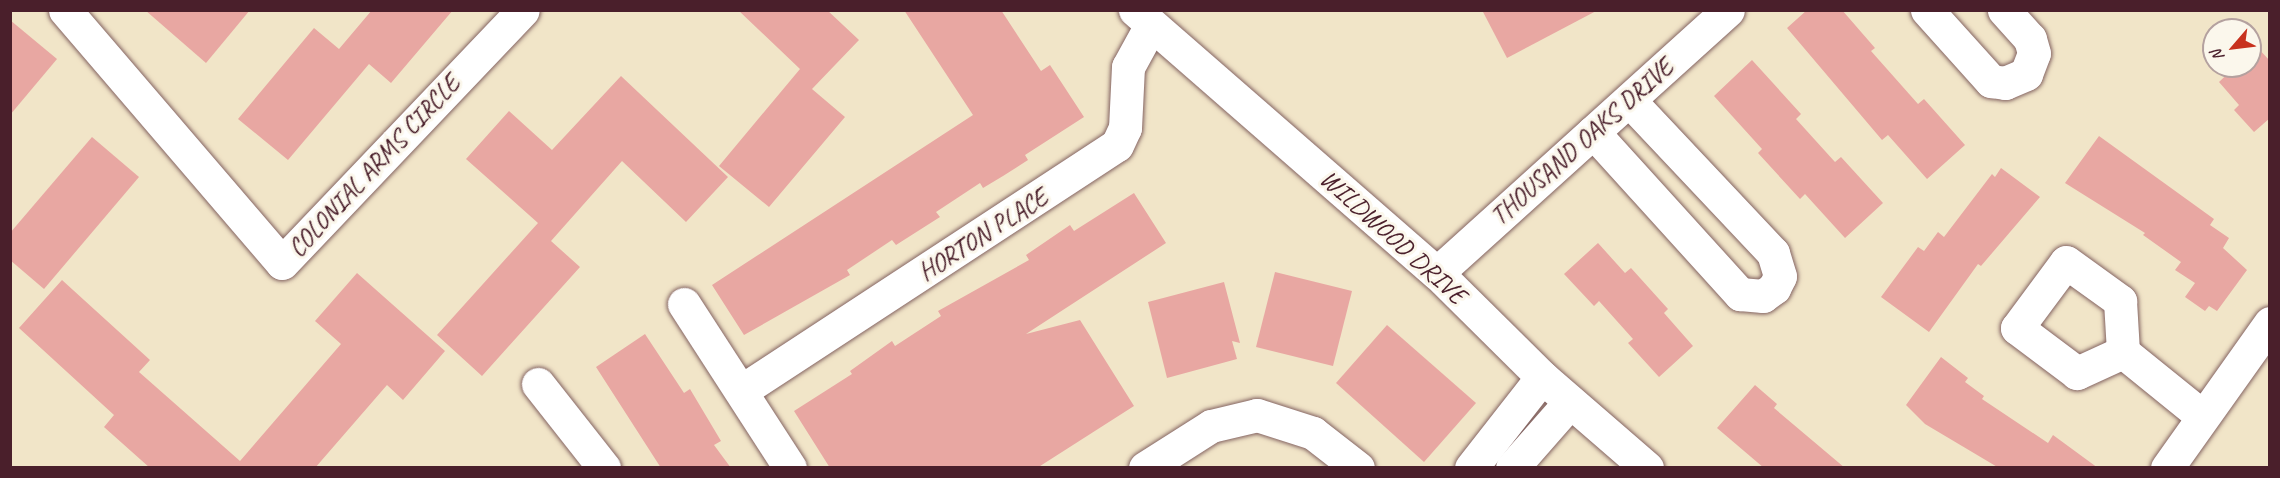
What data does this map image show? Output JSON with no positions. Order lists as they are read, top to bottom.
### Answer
{
  "streets": {
    "street": [
      "THOUSAND OAKS DRIVE",
      "COLONIAL ARMS CIRCLE",
      "HORTON PLACE",
      "WILDWOOD DRIVE"
    ]
  },
  "crossings": [
    ["THOUSAND OAKS DRIVE", "WILDWOOD DRIVE"],
    ["HORTON PLACE", "WILDWOOD DRIVE"]
  ],
  "north": "bottom left"
}
